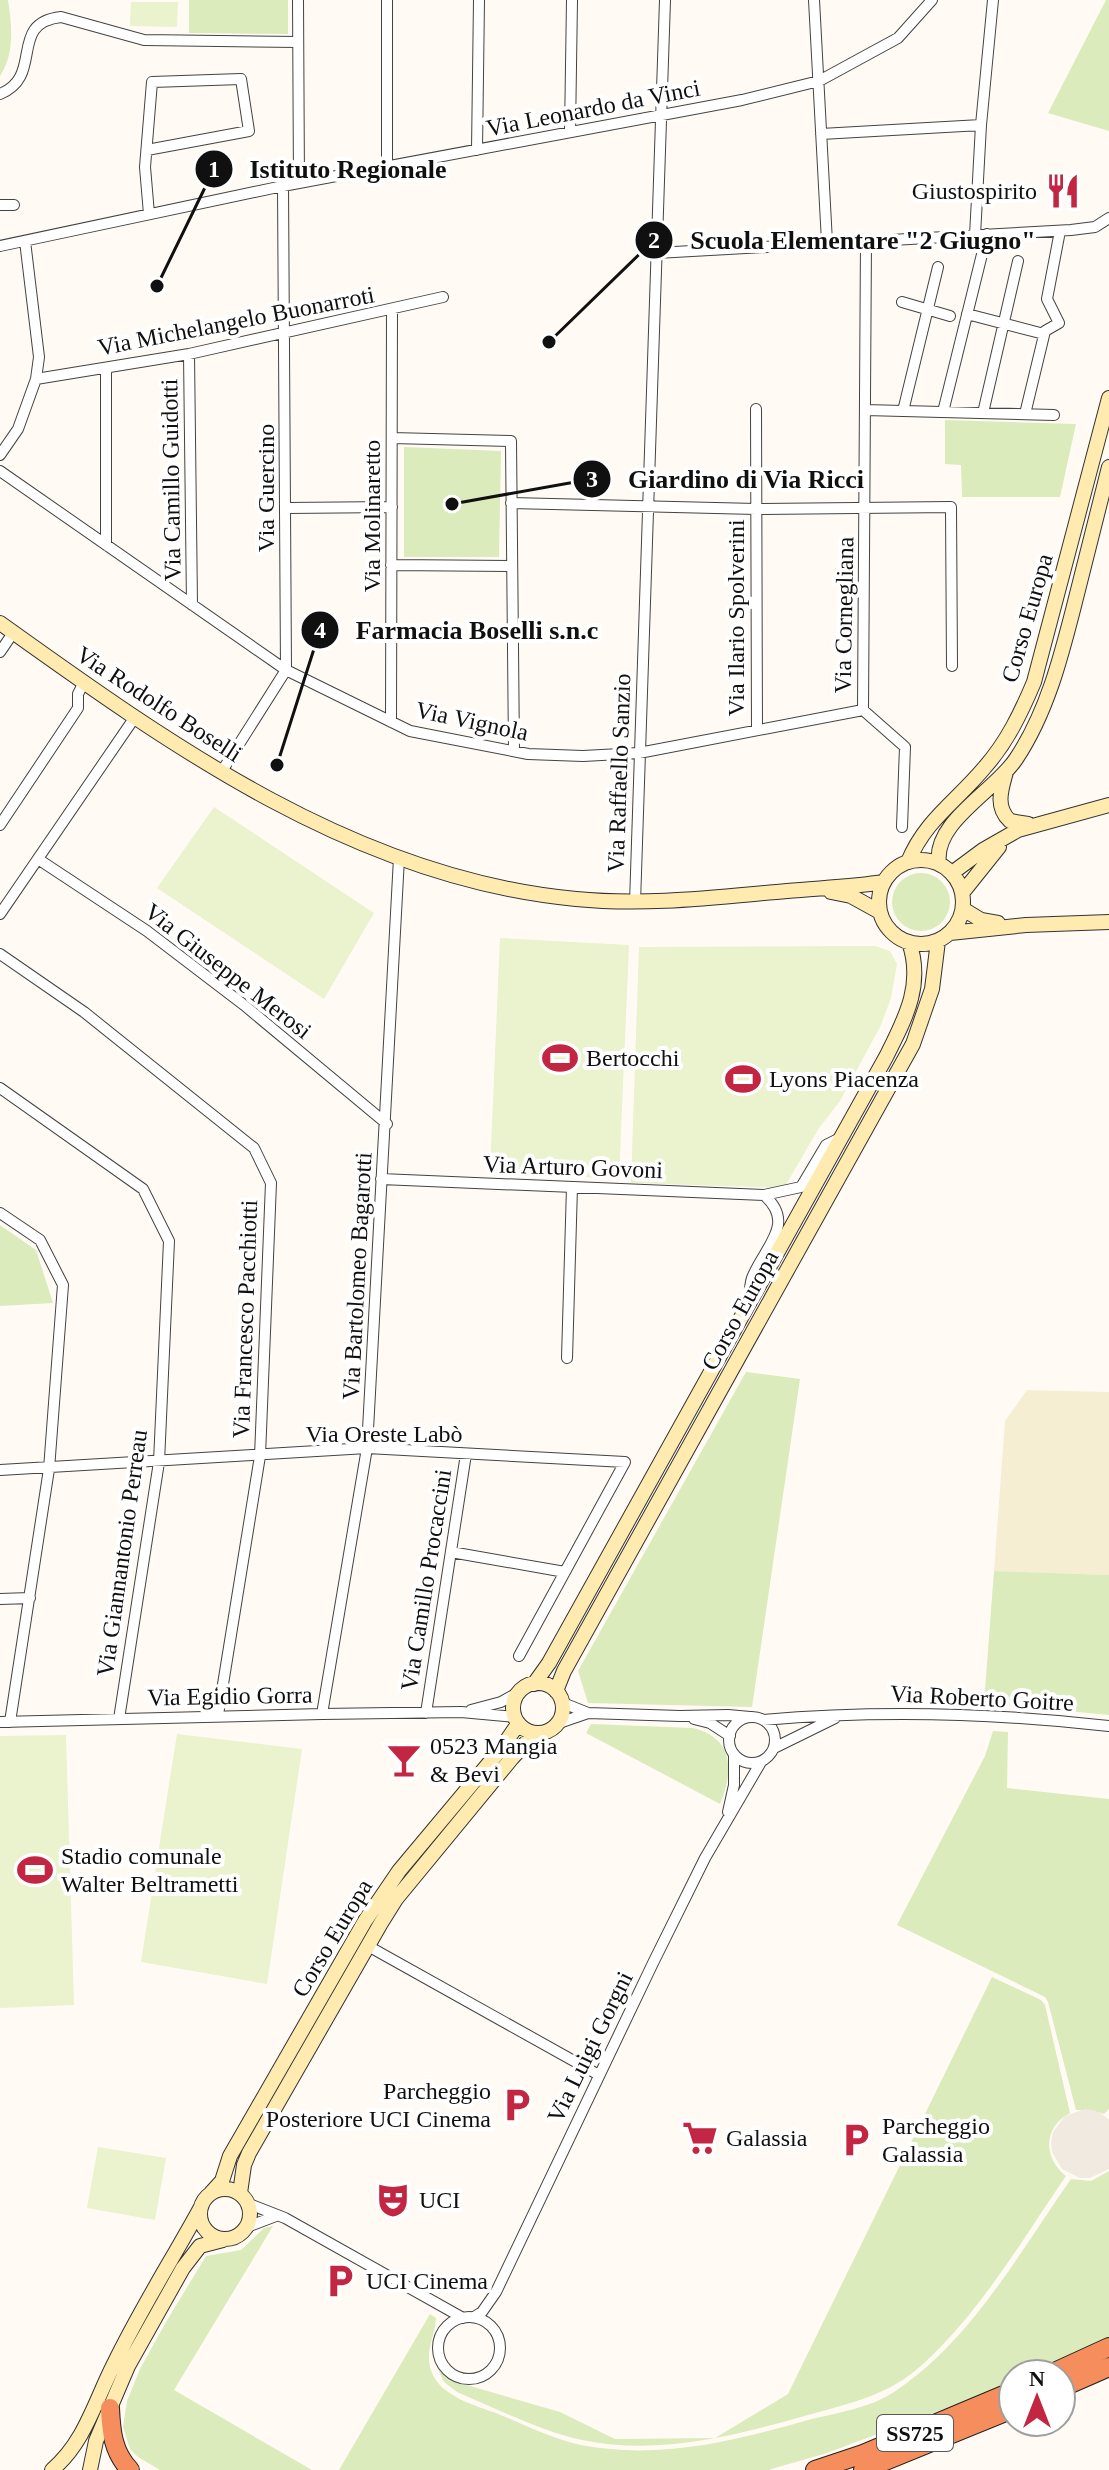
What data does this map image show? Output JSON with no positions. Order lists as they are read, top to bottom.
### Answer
{
  "streets": {
    "highway": ["SS725"],
    "main road": ["Corso Europa", "Via Rodolfo Boselli"],
    "street": [
      "Via Leonardo da Vinci",
      "Via Michelangelo Buonarroti",
      "Via Camillo Guidotti",
      "Via Guercino",
      "Via Molinaretto",
      "Via Cornegliana",
      "Via Ilario Spolverini",
      "Via Vignola",
      "Via Raffaello Sanzio",
      "Via Giuseppe Merosi",
      "Via Arturo Govoni",
      "Via Bartolomeo Bagarotti",
      "Via Francesco Pacchiotti",
      "Via Oreste Labò",
      "Via Giannantonio Perreau",
      "Via Camillo Procaccini",
      "Via Egidio Gorra",
      "Via Roberto Goitre",
      "Via Luigi Gorgni"
    ]
  },
  "crossings": [
    ["Via Leonardo da Vinci", "Via Guercino"],
    ["Via Leonardo da Vinci", "Via Raffaello Sanzio"],
    ["Via Michelangelo Buonarroti", "Via Camillo Guidotti"],
    ["Via Michelangelo Buonarroti", "Via Guercino"],
    ["Via Michelangelo Buonarroti", "Via Molinaretto"],
    ["Via Camillo Guidotti", "Via Vignola"],
    ["Via Guercino", "Via Vignola"],
    ["Via Molinaretto", "Via Vignola"],
    ["Via Cornegliana", "Via Vignola"],
    ["Via Ilario Spolverini", "Via Vignola"],
    ["Corso Europa", "Via Rodolfo Boselli"],
    ["Corso Europa", "Via Arturo Govoni"],
    ["Corso Europa", "Via Egidio Gorra"],
    ["Via Rodolfo Boselli", "Via Raffaello Sanzio"],
    ["Via Rodolfo Boselli", "Via Bartolomeo Bagarotti"],
    ["Via Vignola", "Via Raffaello Sanzio"],
    ["Via Giuseppe Merosi", "Via Bartolomeo Bagarotti"],
    ["Via Arturo Govoni", "Via Bartolomeo Bagarotti"],
    ["Via Bartolomeo Bagarotti", "Via Oreste Labò"],
    ["Via Bartolomeo Bagarotti", "Via Egidio Gorra"],
    ["Via Francesco Pacchiotti", "Via Oreste Labò"],
    ["Via Francesco Pacchiotti", "Via Egidio Gorra"],
    ["Via Oreste Labò", "Via Giannantonio Perreau"],
    ["Via Oreste Labò", "Via Camillo Procaccini"],
    ["Via Giannantonio Perreau", "Via Egidio Gorra"],
    ["Via Camillo Procaccini", "Via Egidio Gorra"],
    ["Via Roberto Goitre", "Via Luigi Gorgni"]
  ],
  "places": {
    "restaurant": ["Giustospirito"],
    "other": [
      "Istituto Regionale",
      "Scuola Elementare \"2 Giugno\"",
      "Giardino di Via Ricci",
      "Farmacia Boselli s.n.c"
    ],
    "sports": ["Bertocchi", "Lyons Piacenza", "Stadio comunale Walter Beltrametti"],
    "bar": ["0523 Mangia & Bevi"],
    "parking": ["Parcheggio Posteriore UCI Cinema", "Parcheggio Galassia", "UCI Cinema"],
    "supermarket": ["Galassia"],
    "theatre": ["UCI"]
  },
  "north": "top"
}
